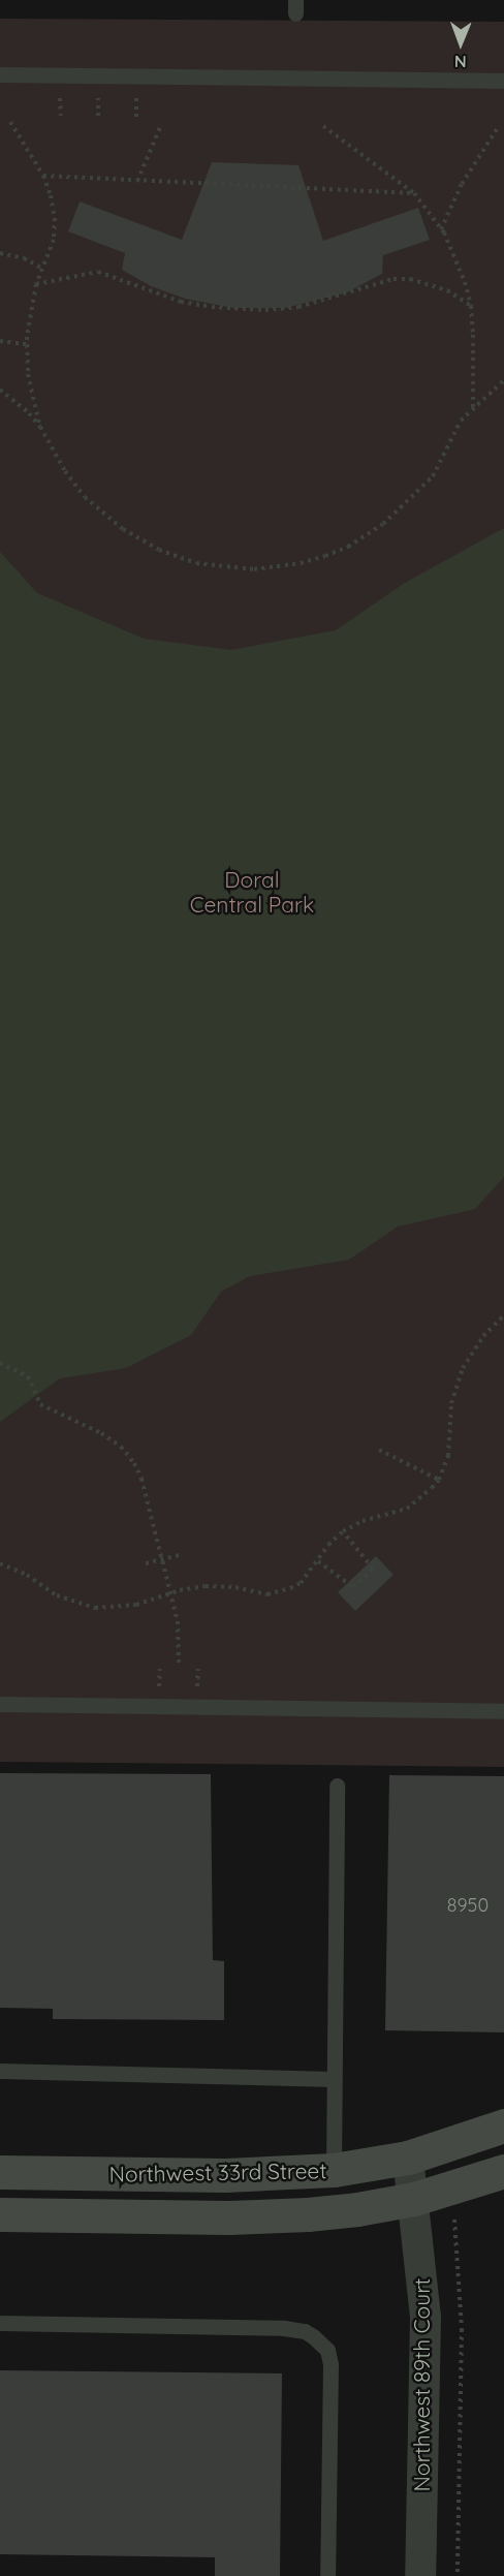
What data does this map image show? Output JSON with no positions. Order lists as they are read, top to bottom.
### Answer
{
  "streets": {
    "street": ["Northwest 33rd Street", "Northwest 89th Court"]
  },
  "crossings": [
    ["Northwest 33rd Street", "Northwest 89th Court"]
  ],
  "parks": ["Doral Central Park"],
  "house_numbers": ["8950"],
  "north": "bottom"
}
